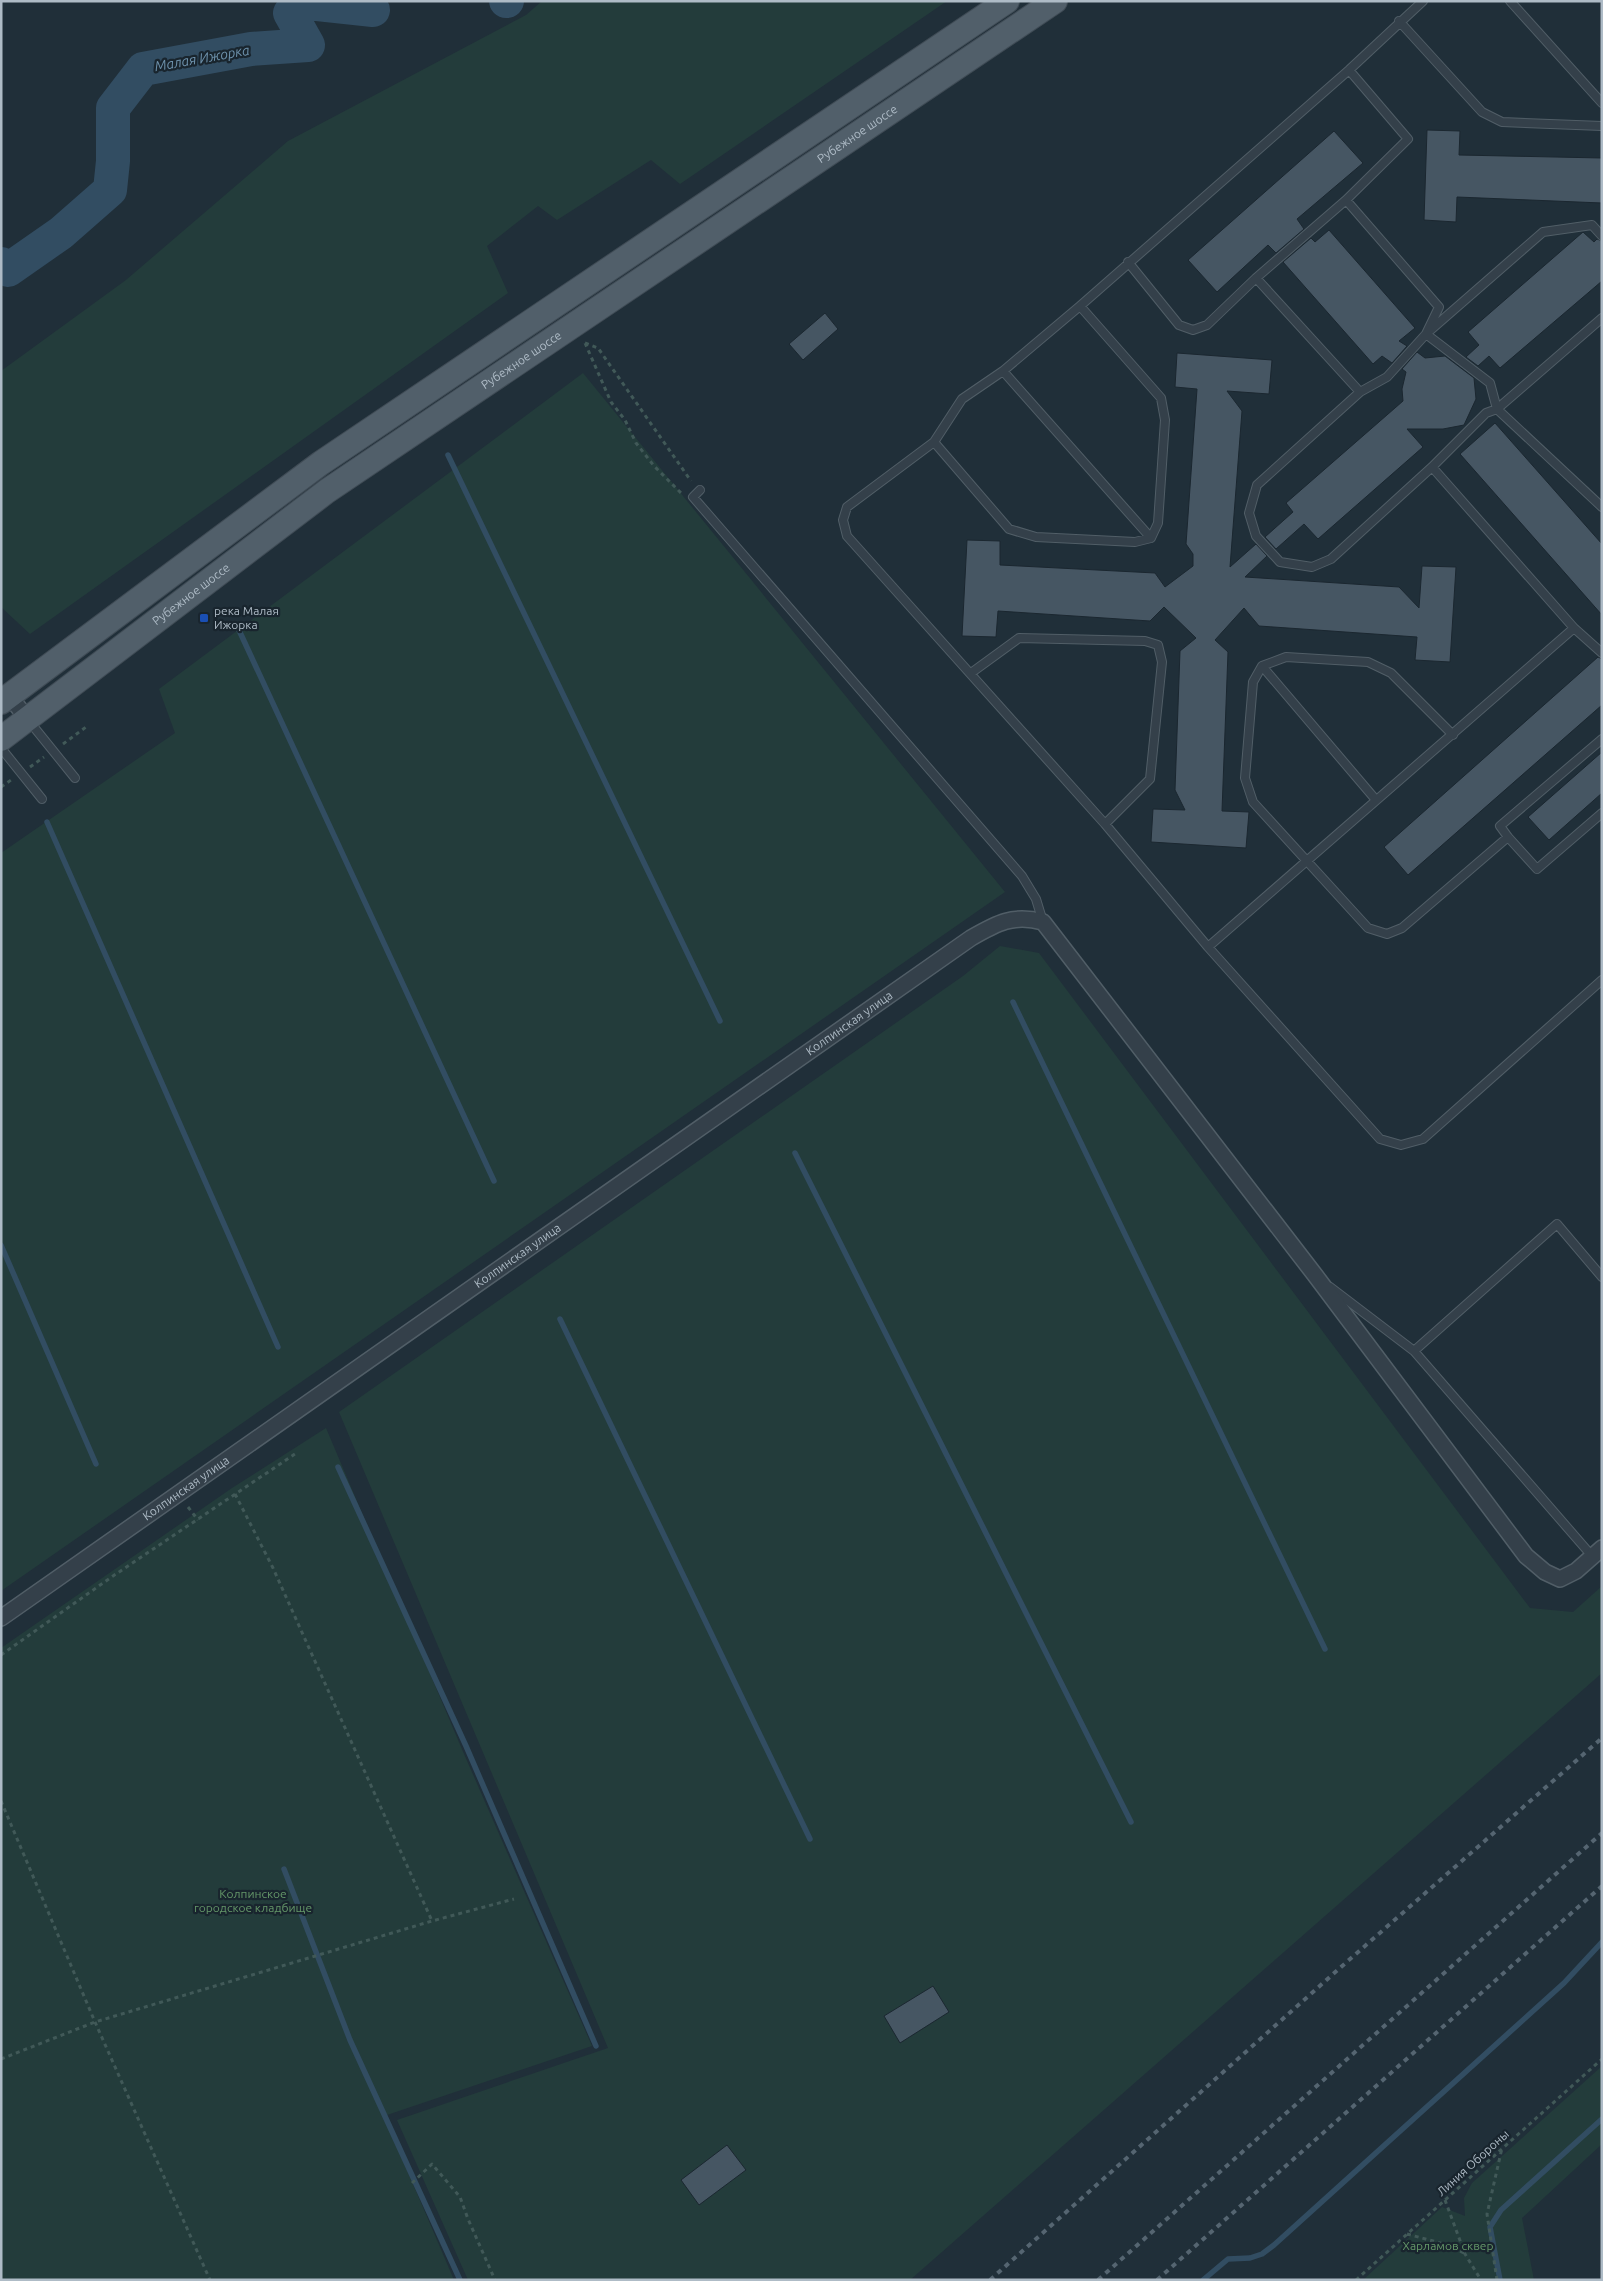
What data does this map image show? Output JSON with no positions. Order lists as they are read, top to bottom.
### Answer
{
  "streets": {
    "main road": ["Рубежное шоссе"],
    "street": ["Колпинская улица"],
    "path": ["Линия Обороны"]
  },
  "water": ["Малая Ижорка"],
  "parks": ["Колпинское городское кладбище", "Харламов сквер"],
  "places": {
    "transit": ["река Малая Ижорка"]
  }
}
